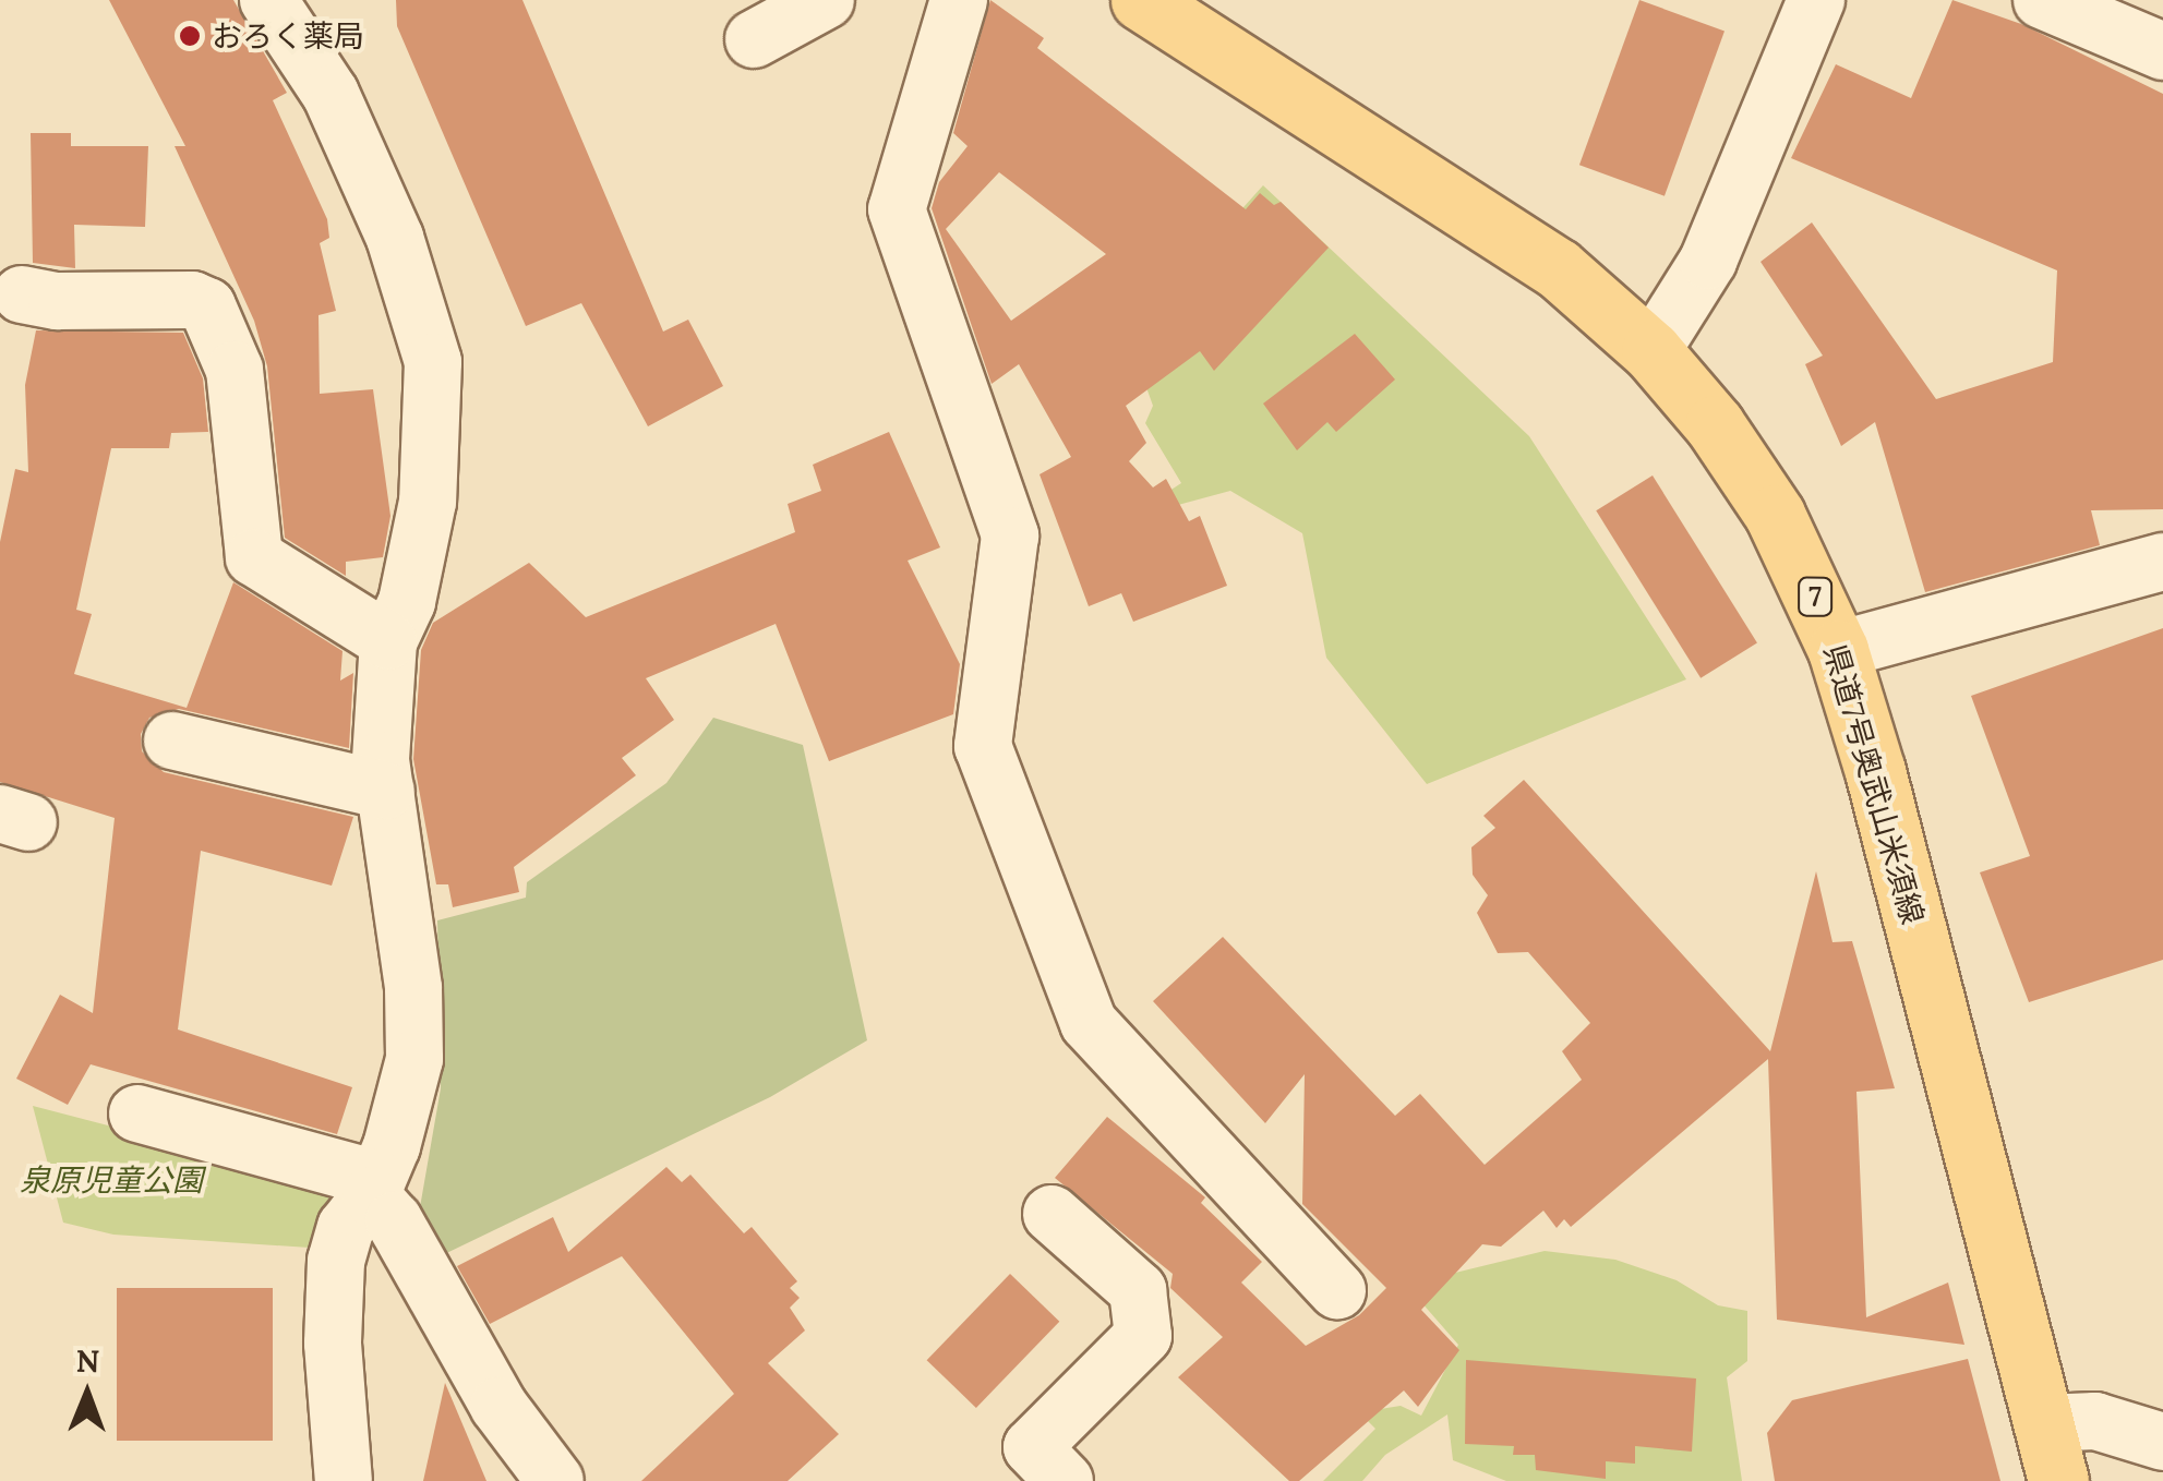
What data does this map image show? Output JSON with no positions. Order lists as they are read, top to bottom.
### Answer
{
  "streets": {
    "main road": ["7", "県道7号奥武山米須線"]
  },
  "parks": ["泉原児童公園"],
  "places": ["おろく薬局"],
  "north": "top"
}
